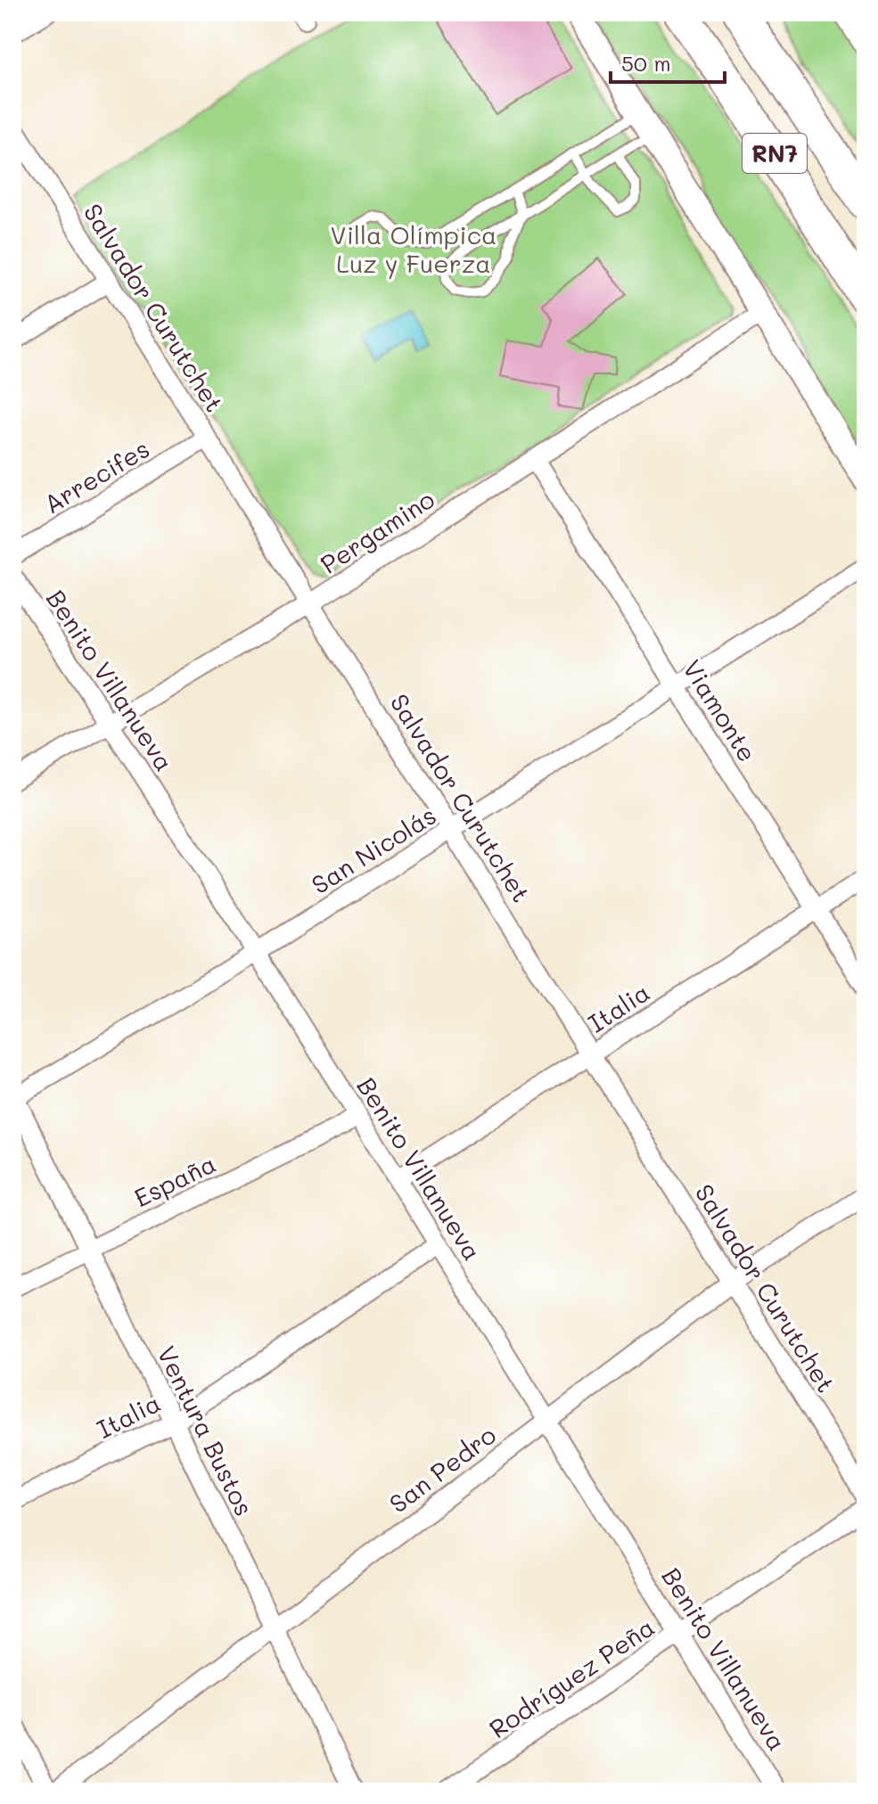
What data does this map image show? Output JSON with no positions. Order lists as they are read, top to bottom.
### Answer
{
  "streets": {
    "highway": ["RN7"],
    "street": [
      "Salvador Curutchet",
      "Arrecifes",
      "Pergamino",
      "Benito Villanueva",
      "Viamonte",
      "San Nicolás",
      "Italia",
      "España",
      "Ventura Bustos",
      "San Pedro",
      "Rodríguez Peña"
    ]
  },
  "crossings": [
    ["Salvador Curutchet", "Arrecifes"],
    ["Salvador Curutchet", "Pergamino"],
    ["Salvador Curutchet", "San Nicolás"],
    ["Salvador Curutchet", "Italia"],
    ["Salvador Curutchet", "San Pedro"],
    ["Pergamino", "Benito Villanueva"],
    ["Pergamino", "Viamonte"],
    ["Benito Villanueva", "San Nicolás"],
    ["Benito Villanueva", "Italia"],
    ["Benito Villanueva", "España"],
    ["Benito Villanueva", "San Pedro"],
    ["Benito Villanueva", "Rodríguez Peña"],
    ["Viamonte", "San Nicolás"],
    ["Viamonte", "Italia"],
    ["San Nicolás", "Ventura Bustos"],
    ["Italia", "Ventura Bustos"],
    ["España", "Ventura Bustos"],
    ["Ventura Bustos", "San Pedro"]
  ],
  "parks": ["Villa Olímpica Luz y Fuerza"],
  "scale_bar": "50 m"
}
